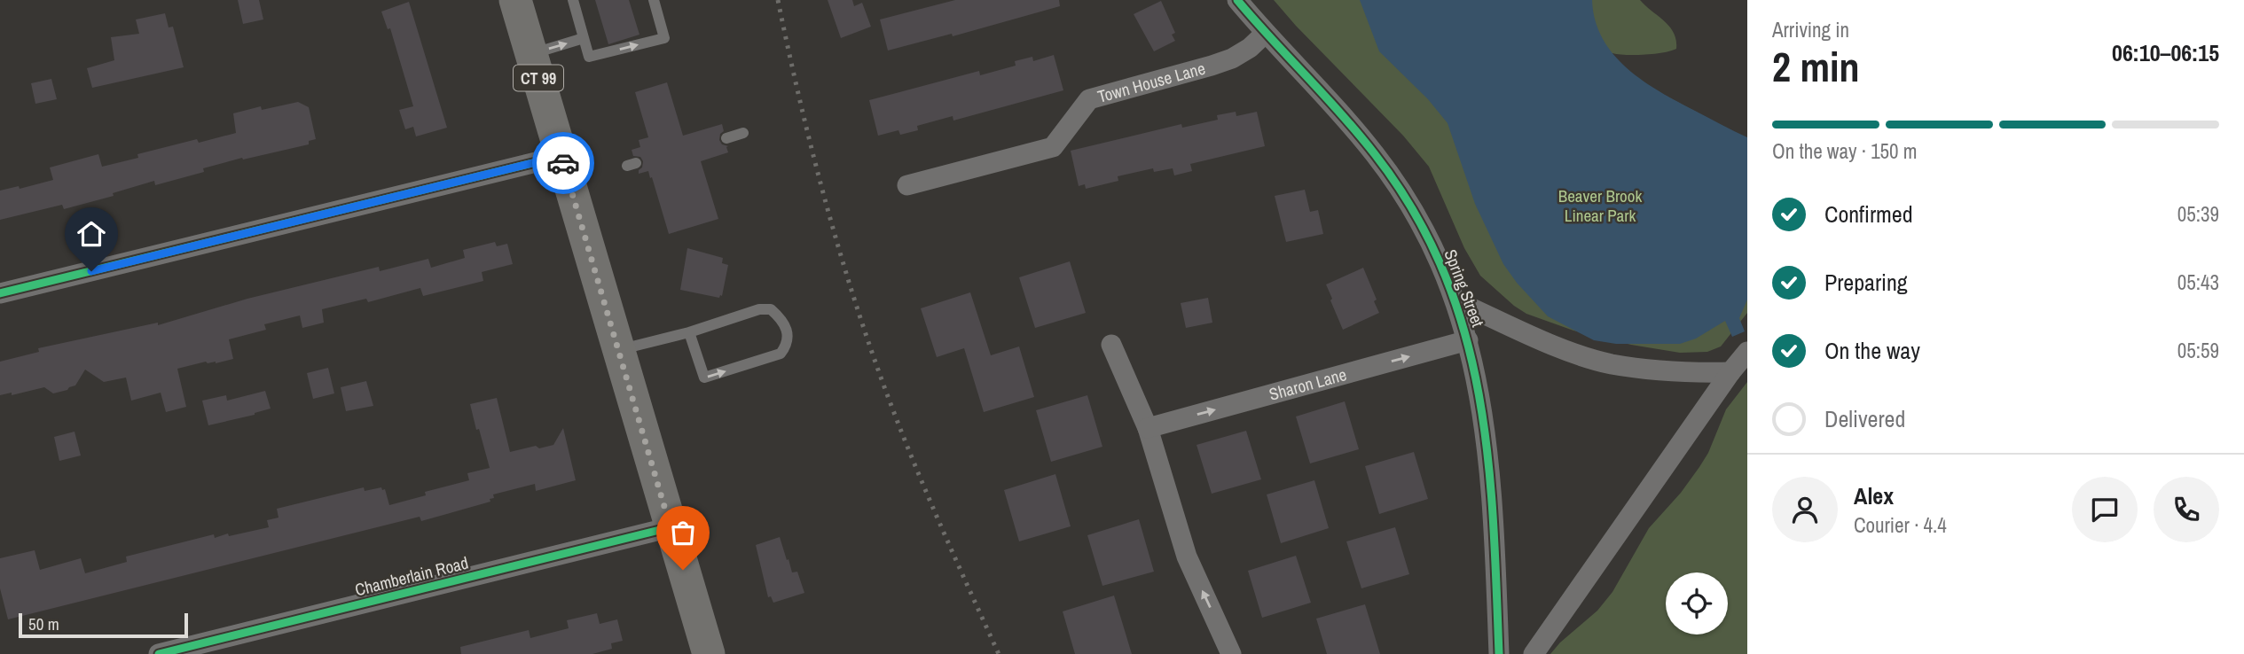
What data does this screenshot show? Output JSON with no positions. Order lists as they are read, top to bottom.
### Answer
{
  "streets": {
    "main road": ["CT 99"],
    "street": [
      "Town House Lane",
      "Spring Street",
      "Sharon Lane",
      "Chamberlain Road"
    ]
  },
  "crossings": [
    ["CT 99", "Chamberlain Road"],
    ["Town House Lane", "Spring Street"],
    ["Spring Street", "Sharon Lane"]
  ],
  "one_way": ["Sharon Lane"],
  "parks": ["Beaver Brook Linear Park"],
  "scale_bar": "50 m",
  "page": {
    "heading": ["2 min", "Arriving in", "06:10–06:15"],
    "panel": ["Alex", "Courier · 4.4"],
    "bar": "On the way · 150 m",
    "list": [
      ["Confirmed", "05:39"],
      ["Preparing", "05:43"],
      ["On the way", "05:59"],
      "Delivered"
    ],
    "scale": "50 m"
  }
}
